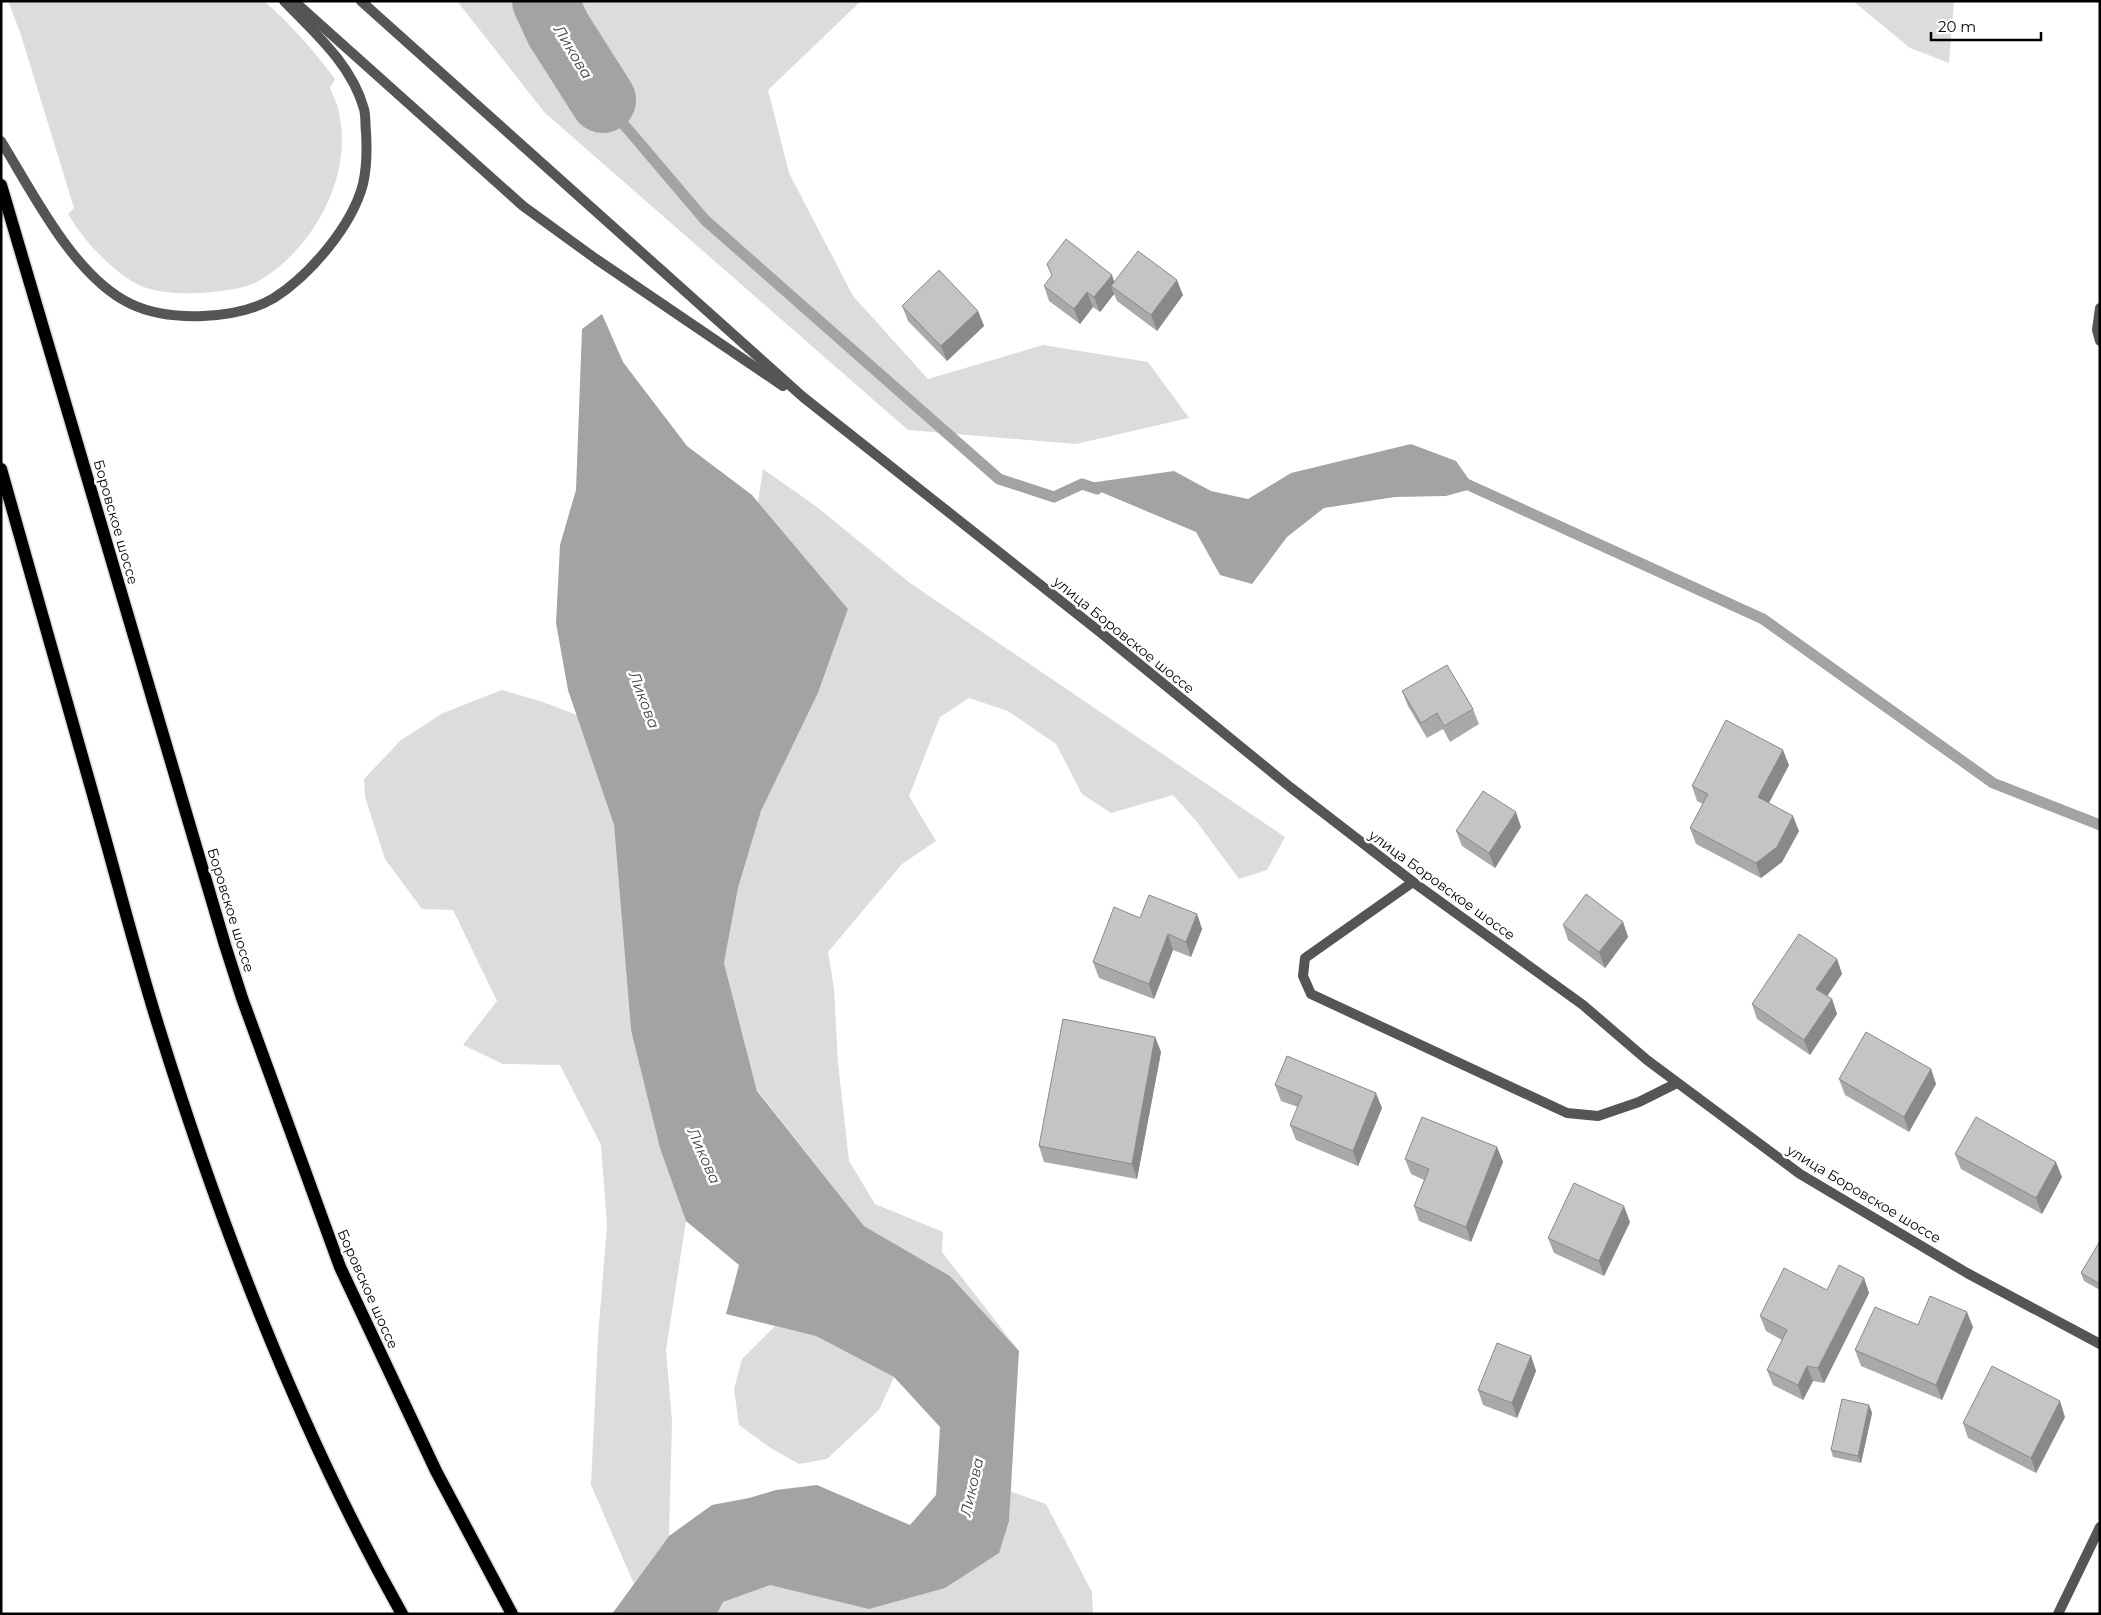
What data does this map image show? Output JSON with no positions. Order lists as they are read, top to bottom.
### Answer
{
  "streets": {
    "main road": ["Боровское шоссе"],
    "street": ["улица Боровское шоссе"]
  },
  "water": ["Ликова"],
  "scale_bar": "20 m"
}
